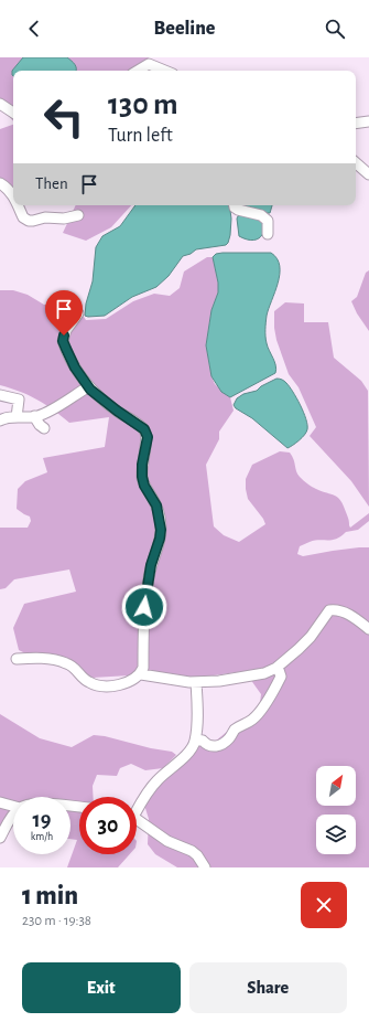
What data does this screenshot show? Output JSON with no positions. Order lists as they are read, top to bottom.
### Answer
{
  "north": "top right",
  "page": {
    "header": "Beeline",
    "turn": ["130 m", "Turn left"],
    "then": "Then",
    "speed": "19 km/h",
    "limit": "30",
    "heading": ["1 min", "230 m · 19:38"],
    "buttons": ["Exit", "Share"]
  }
}
